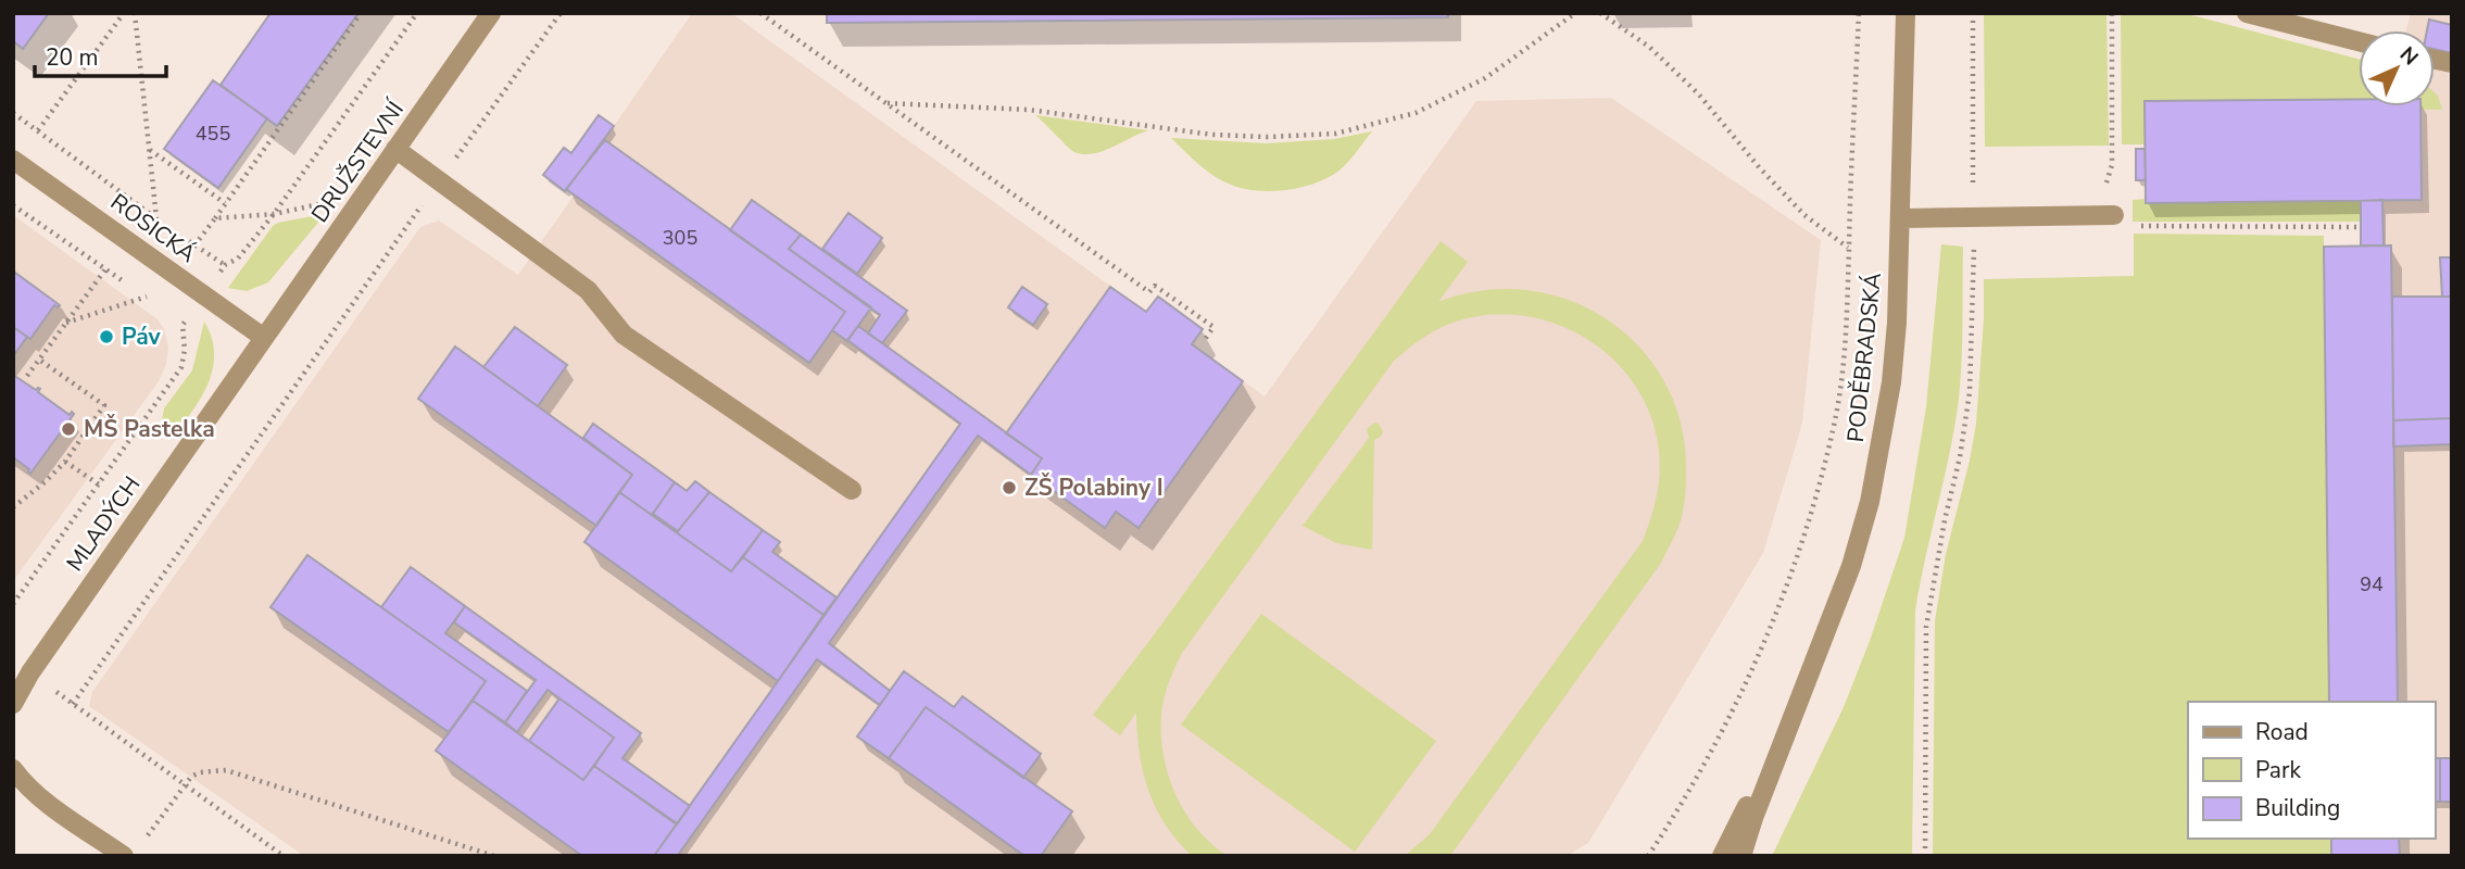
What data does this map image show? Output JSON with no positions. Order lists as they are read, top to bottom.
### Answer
{
  "streets": {
    "street": [
      "DRUŽSTEVNÍ",
      "ROSICKÁ",
      "PODĚBRADSKÁ",
      "MLADÝCH"
    ]
  },
  "crossings": [
    ["DRUŽSTEVNÍ", "ROSICKÁ"],
    ["DRUŽSTEVNÍ", "MLADÝCH"],
    ["ROSICKÁ", "MLADÝCH"]
  ],
  "places": ["Páv", "MŠ Pastelka", "ZŠ Polabiny I"],
  "house_numbers": ["455", "305", "94"],
  "legend": ["Road", "Park", "Building"],
  "scale_bar": "20 m",
  "north": "top right"
}
